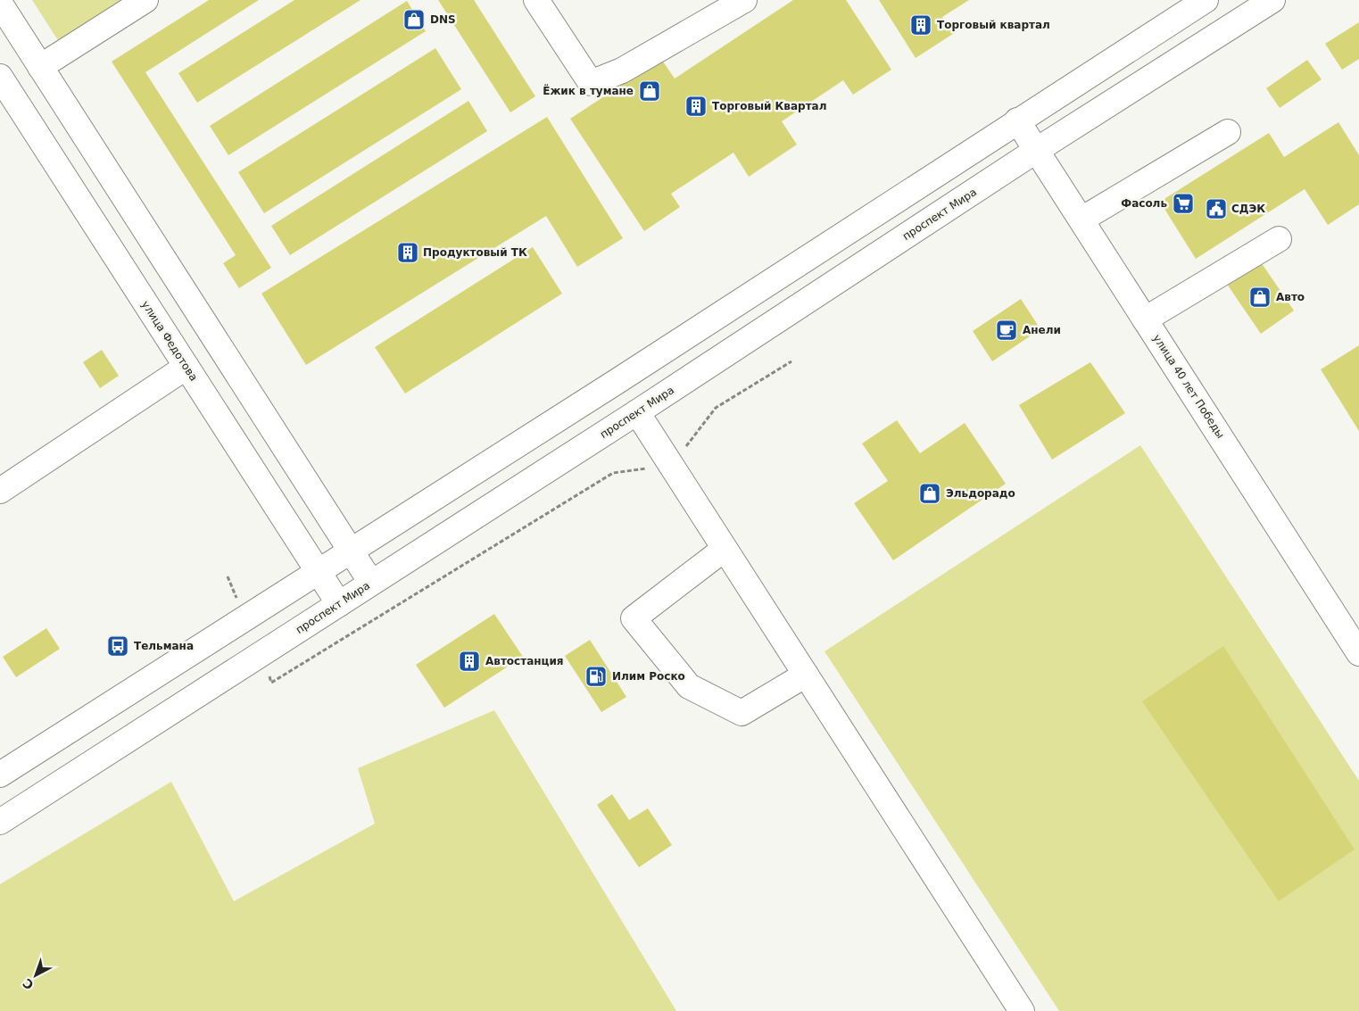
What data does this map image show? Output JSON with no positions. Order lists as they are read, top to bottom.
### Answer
{
  "streets": {
    "street": ["проспект Мира", "улица Федотова", "улица 40 лет Победы"]
  },
  "crossings": [
    ["проспект Мира", "улица Федотова"],
    ["проспект Мира", "улица 40 лет Победы"]
  ],
  "places": {
    "shop": [
      "DNS",
      "Ёжик в тумане",
      "Авто",
      "Эльдорадо"
    ],
    "building": [
      "Торговый квартал",
      "Торговый Квартал",
      "Продуктовый ТК",
      "Автостанция"
    ],
    "supermarket": ["Фасоль"],
    "public building": ["СДЭК"],
    "cafe": ["Анели"],
    "bus stop": ["Тельмана"],
    "fuel station": ["Илим Роско"]
  },
  "north": "bottom left"
}
